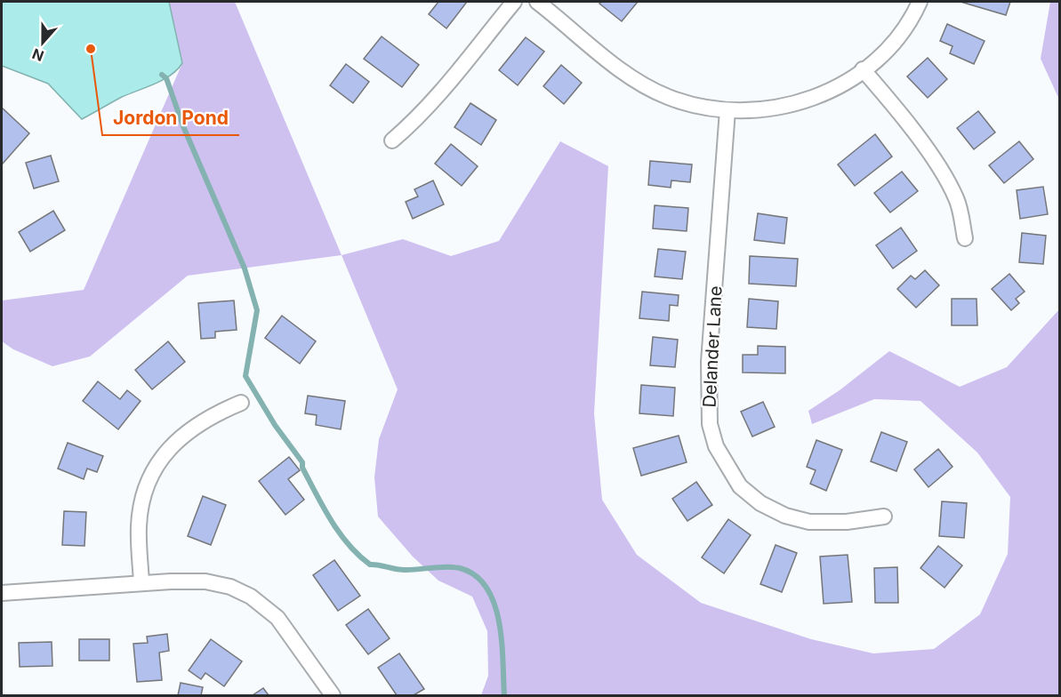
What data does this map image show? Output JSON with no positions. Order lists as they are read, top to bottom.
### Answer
{
  "streets": {
    "street": ["Delander Lane"]
  },
  "places": ["Jordon Pond"],
  "north": "bottom"
}
